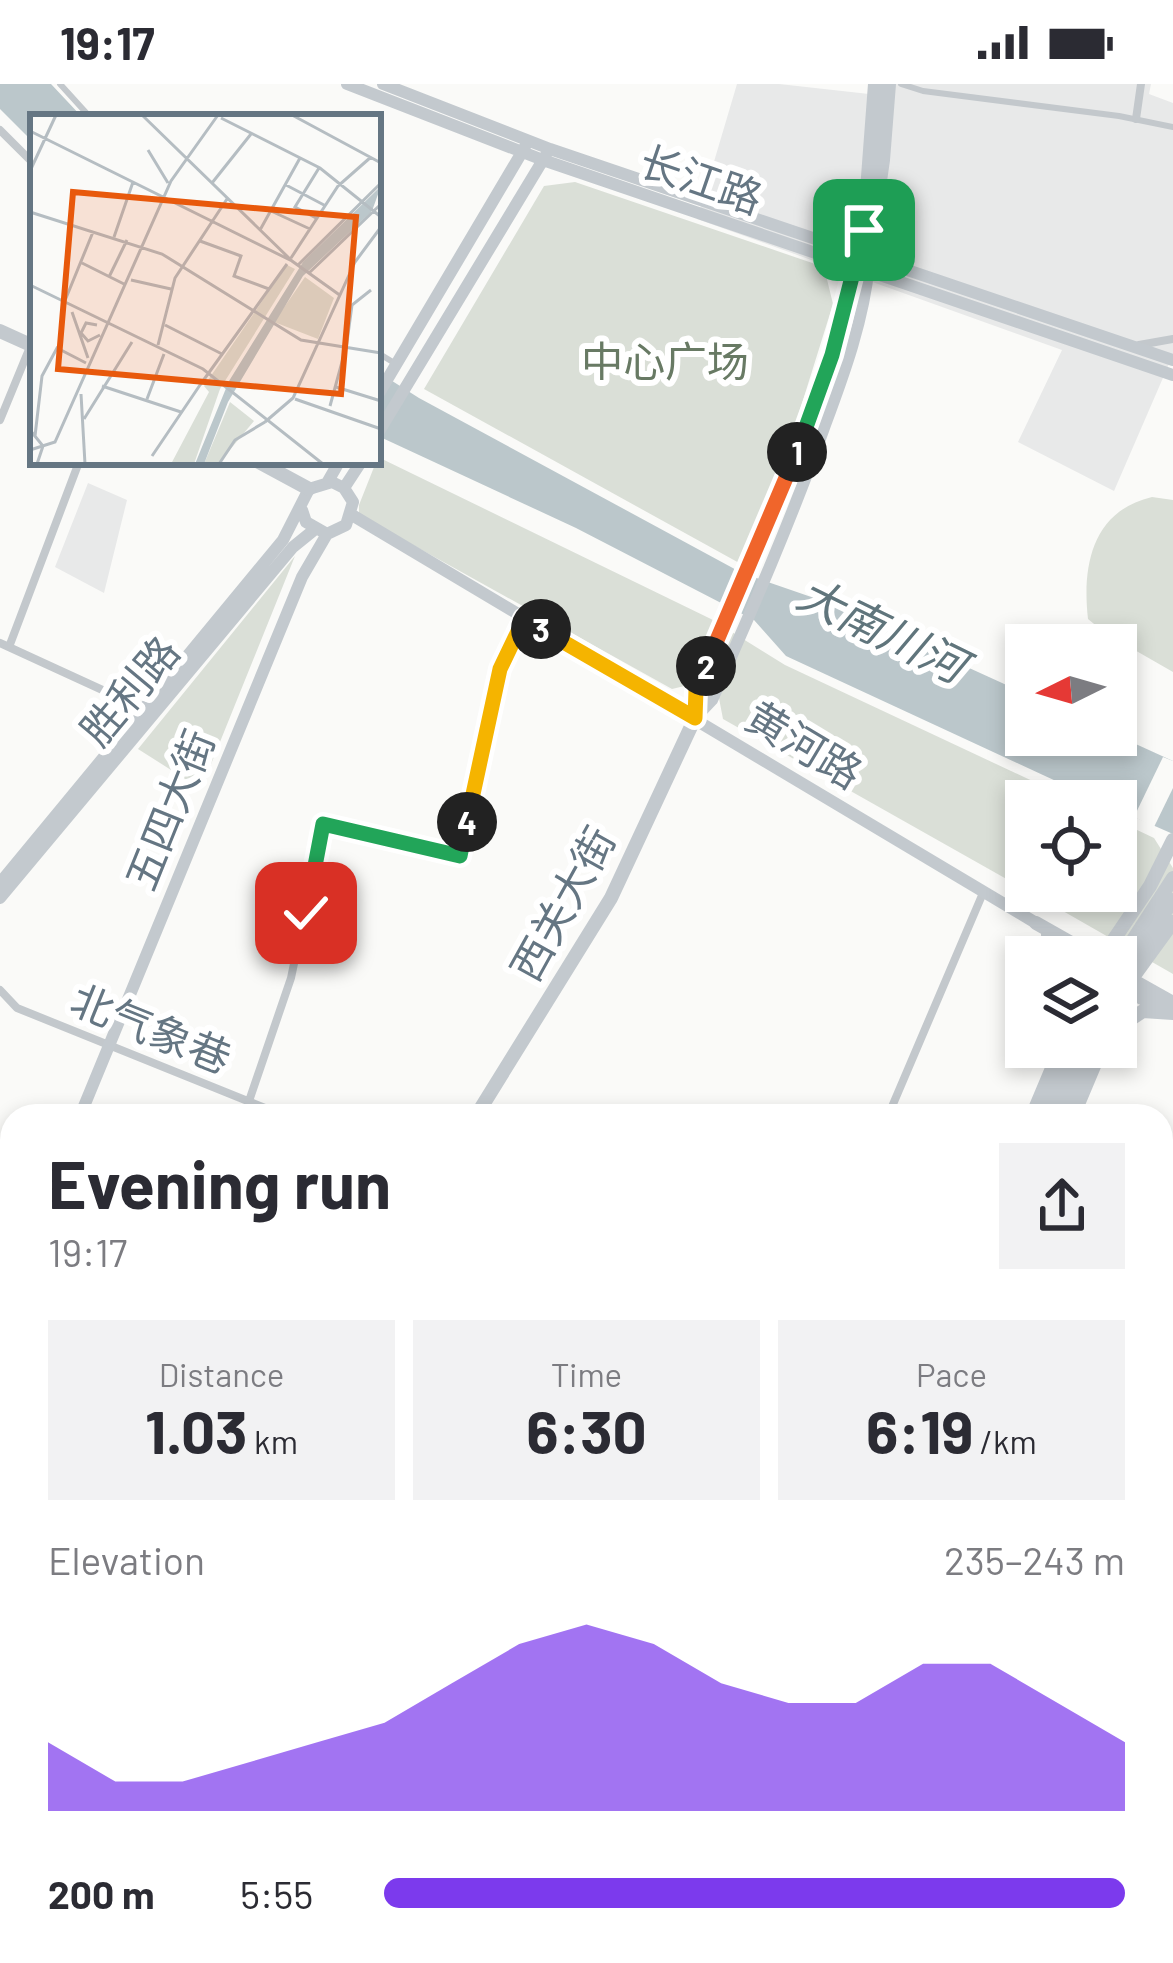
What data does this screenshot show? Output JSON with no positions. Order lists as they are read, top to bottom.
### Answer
{
  "streets": {
    "main road": [
      "长江路",
      "胜利路",
      "黄河路",
      "五四大街",
      "西关大街"
    ],
    "street": ["北气象巷"]
  },
  "crossings": [
    ["长江路", "西关大街"],
    ["胜利路", "黄河路"],
    ["胜利路", "五四大街"],
    ["黄河路", "五四大街"],
    ["黄河路", "西关大街"],
    ["五四大街", "北气象巷"]
  ],
  "water": ["大南川河"],
  "parks": ["中心广场"],
  "north": "left",
  "page": {
    "status": "19:17",
    "pins": [
      "1",
      "3",
      "2",
      "4"
    ],
    "heading": ["Evening run", "19:17"],
    "stats": [
      ["Distance", "1.03 km"],
      ["Time", "6:30"],
      ["Pace", "6:19 /km"]
    ],
    "chart": ["Elevation", "235–243 m"],
    "list": [
      {
        "name": "200 m",
        "note": "5:55"
      }
    ]
  }
}
